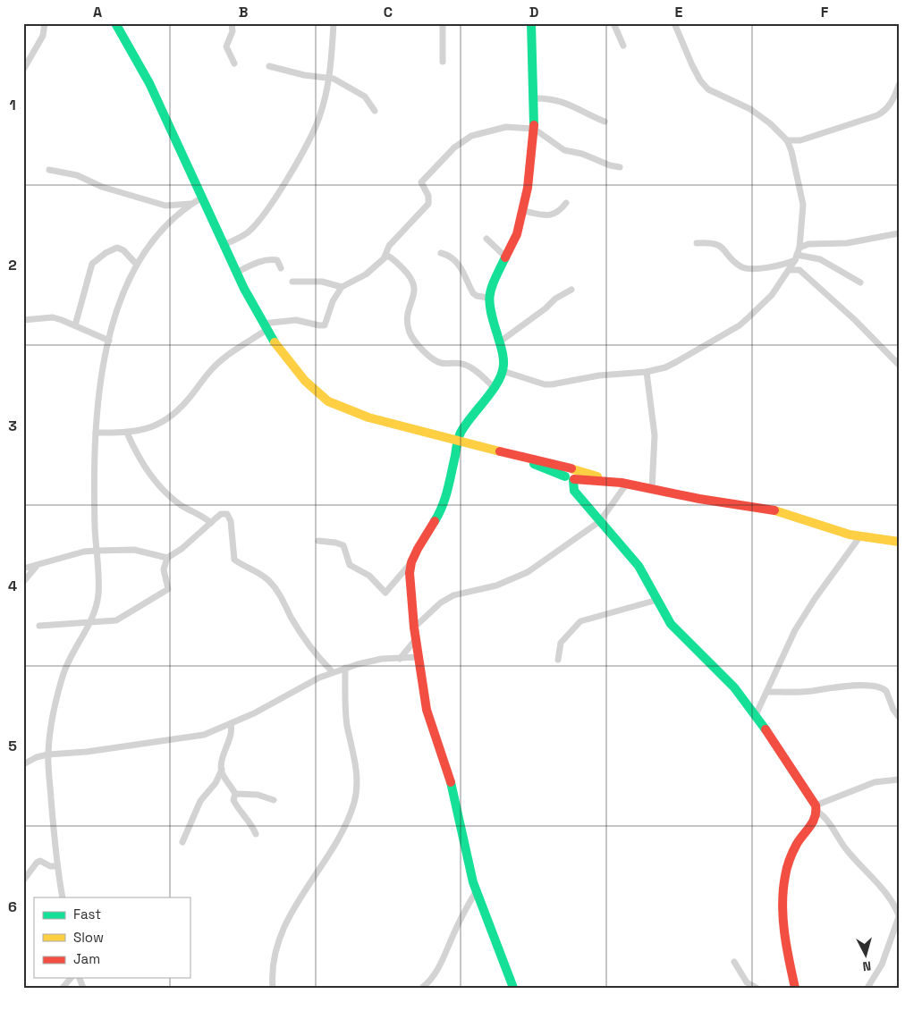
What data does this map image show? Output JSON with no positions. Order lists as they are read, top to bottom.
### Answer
{
  "legend": ["Fast", "Slow", "Jam"],
  "north": "bottom",
  "grid": {
    "columns": [
      "A",
      "B",
      "C",
      "D",
      "E",
      "F"
    ],
    "rows": [
      "1",
      "2",
      "3",
      "4",
      "5",
      "6"
    ]
  }
}
